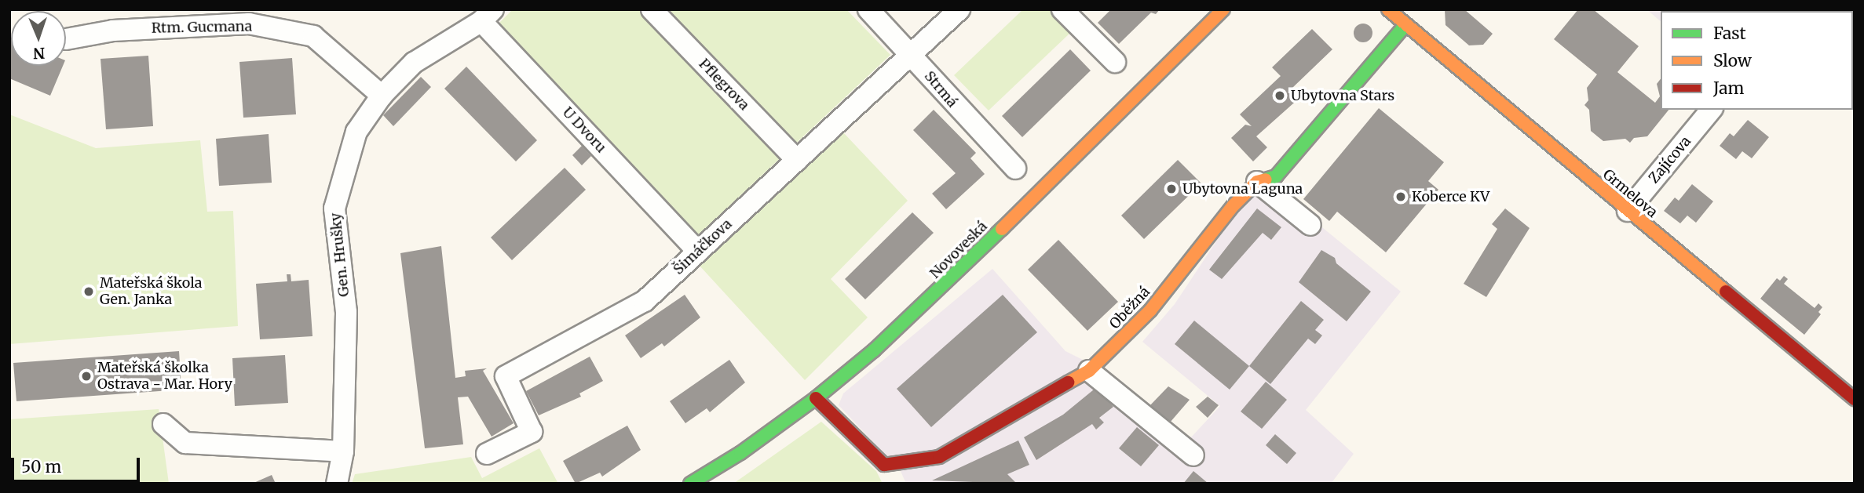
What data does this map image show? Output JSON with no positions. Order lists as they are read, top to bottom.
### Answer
{
  "streets": {
    "street": [
      "Rtm. Gucmana",
      "Pflegrova",
      "Strmá",
      "U Dvoru",
      "Zajícova",
      "Grmelova",
      "Šimáčkova",
      "Novoveská",
      "Gen. Hrušky",
      "Oběžná"
    ]
  },
  "crossings": [
    ["Rtm. Gucmana", "Gen. Hrušky"],
    ["Pflegrova", "Šimáčkova"],
    ["Strmá", "Šimáčkova"],
    ["U Dvoru", "Šimáčkova"],
    ["U Dvoru", "Gen. Hrušky"],
    ["Zajícova", "Grmelova"],
    ["Grmelova", "Oběžná"],
    ["Novoveská", "Oběžná"]
  ],
  "places": [
    "Ubytovna Stars",
    "Ubytovna Laguna",
    "Koberce KV",
    "Mateřská škola Gen. Janka",
    "Mateřská školka Ostrava - Mar. Hory"
  ],
  "legend": ["Fast", "Slow", "Jam"],
  "scale_bar": "50 m",
  "north": "bottom"
}
